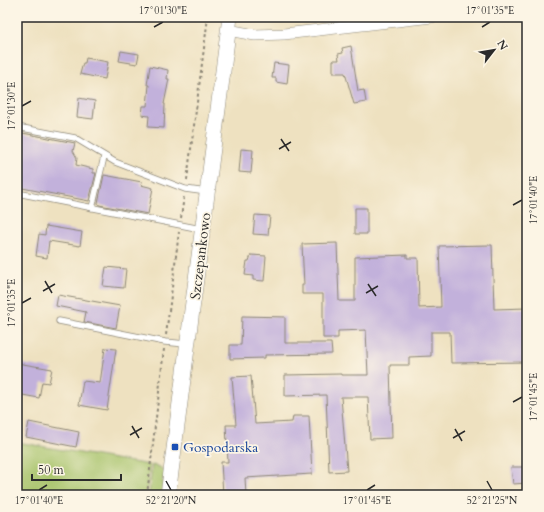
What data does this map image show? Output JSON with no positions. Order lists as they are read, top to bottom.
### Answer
{
  "streets": {
    "street": ["Szczepankowo"]
  },
  "places": {
    "transit": ["Gospodarska"]
  },
  "scale_bar": "50 m",
  "north": "top right",
  "coordinates": [
    "17°01'30\"E",
    "17°01'35\"E",
    "17°01'40\"E",
    "17°01'45\"E",
    "52°21'20\"N",
    "52°21'25\"N"
  ]
}
